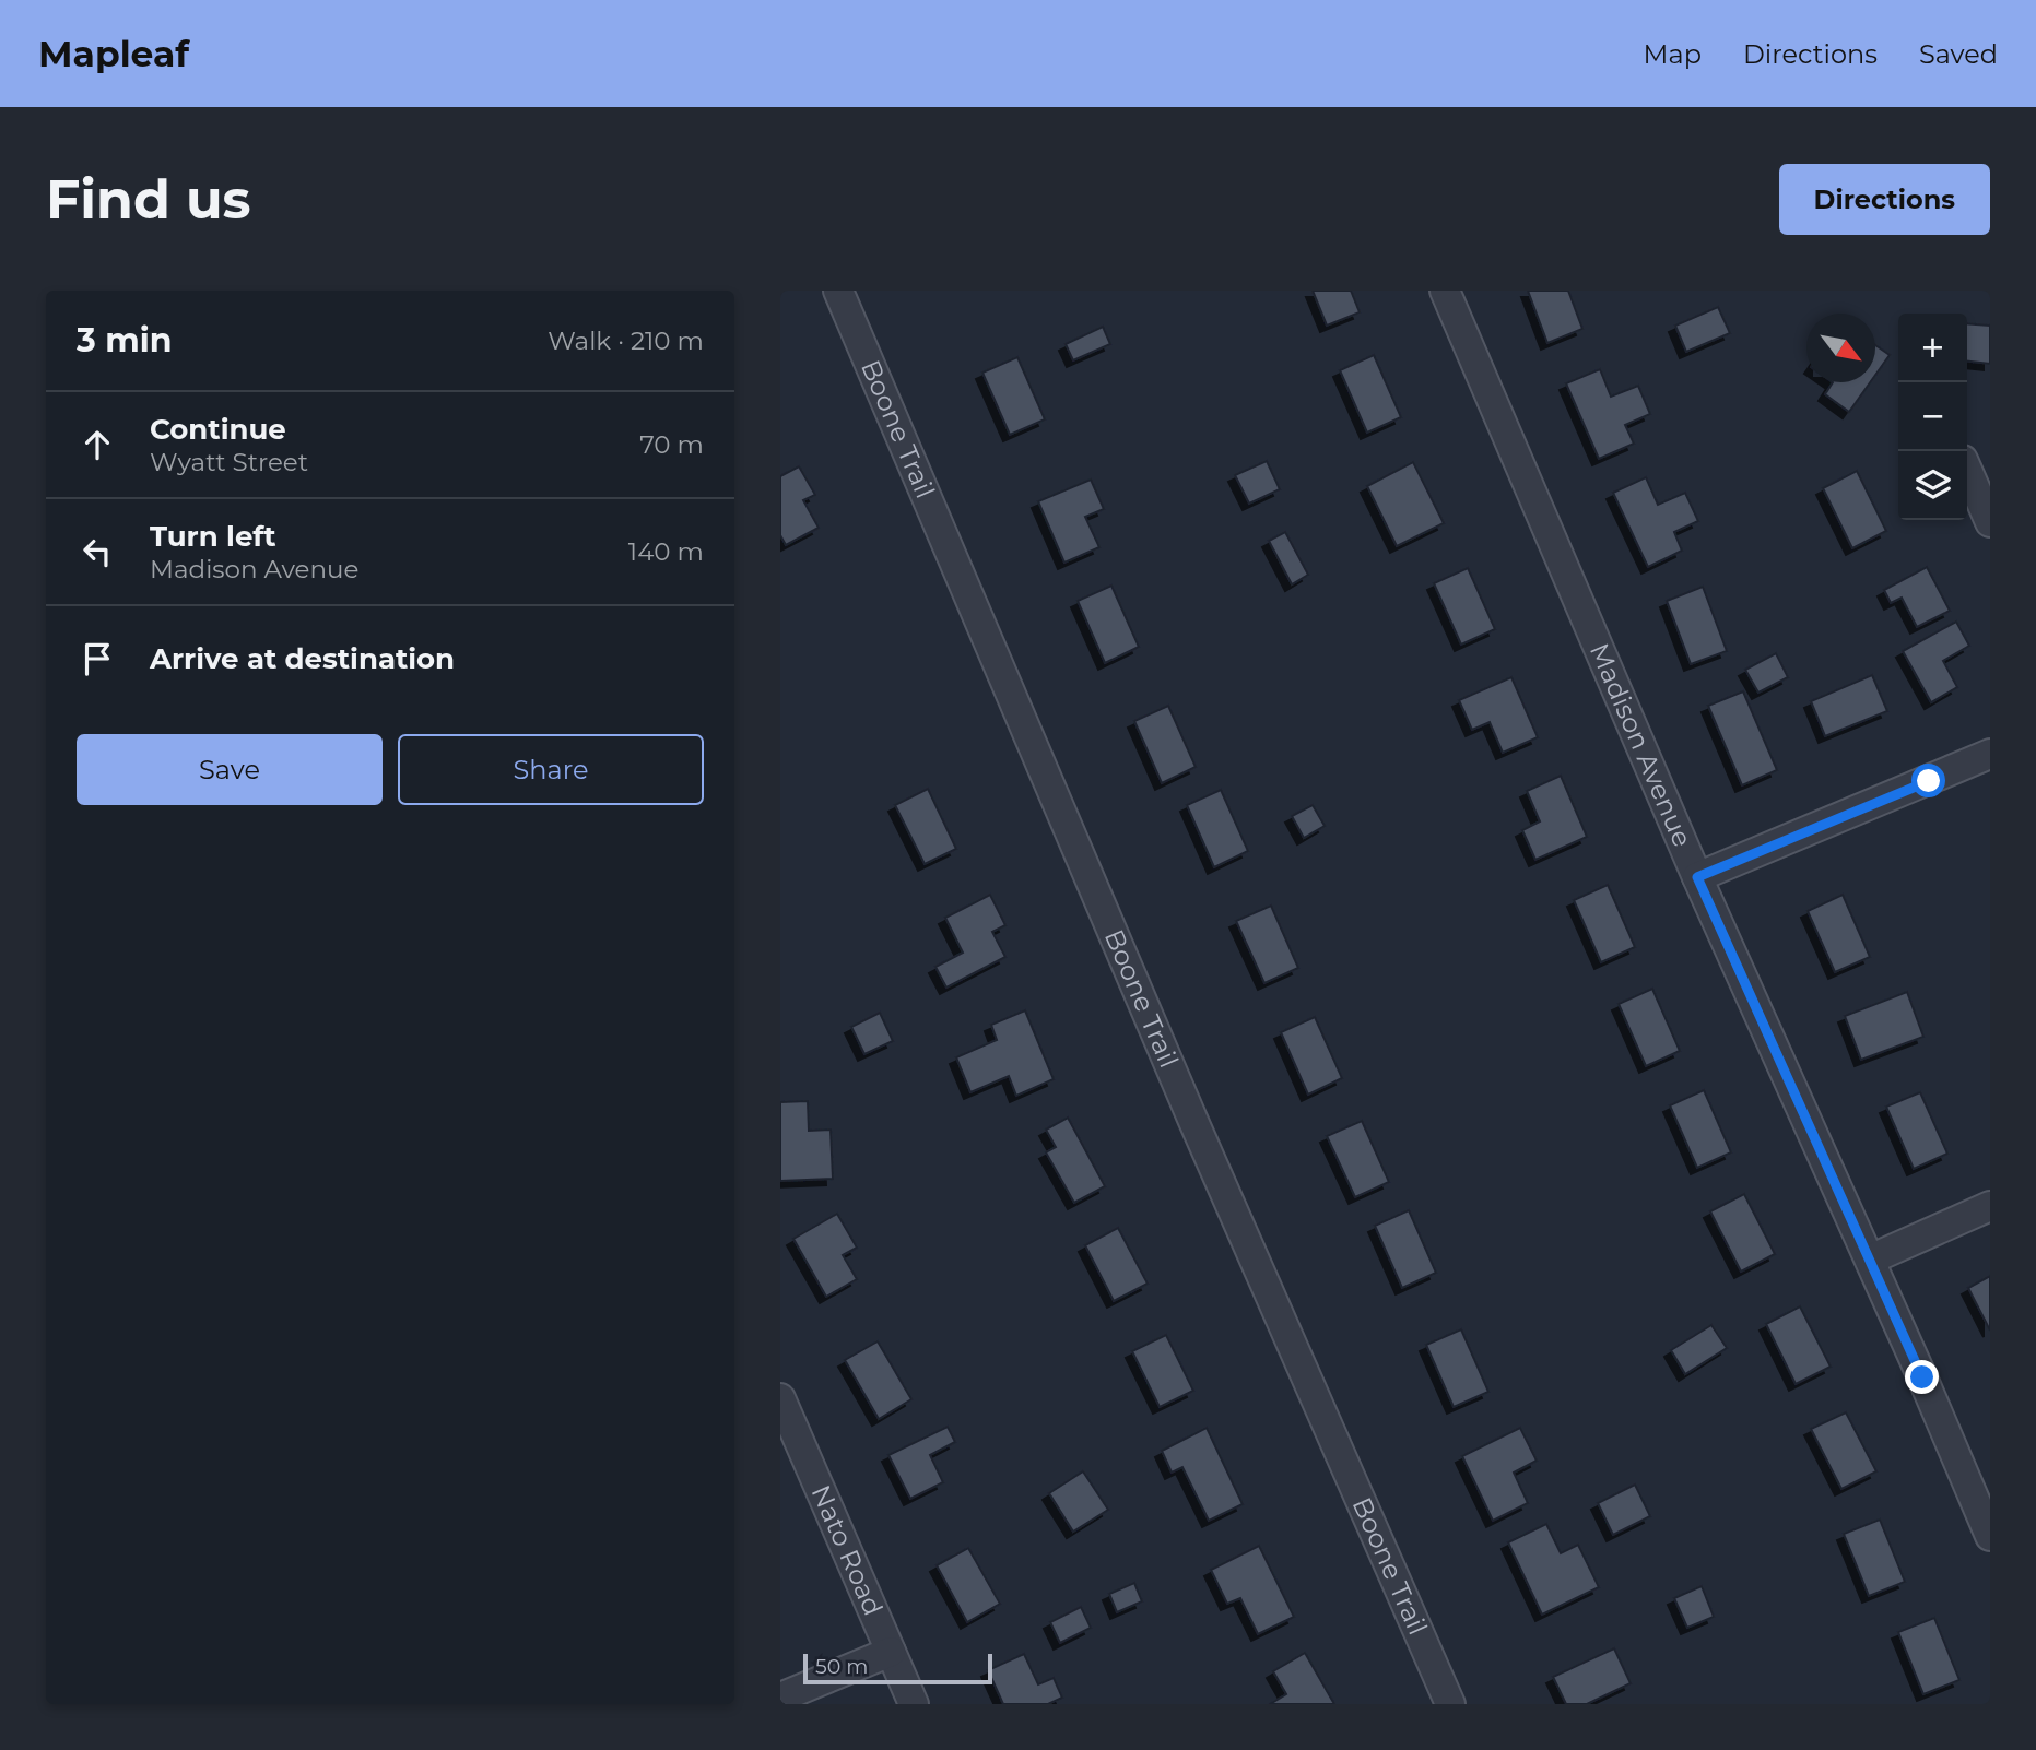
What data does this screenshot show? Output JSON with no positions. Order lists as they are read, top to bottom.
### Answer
{
  "streets": {
    "street": ["Boone Trail", "Madison Avenue", "Nato Road"]
  },
  "scale_bar": "50 m",
  "north": "bottom right",
  "page": {
    "header": "Mapleaf",
    "nav": ["Map", "Directions", "Saved"],
    "buttons": [
      "Directions",
      ["Save", "Share"]
    ],
    "title": "Find us",
    "heading": ["3 min", "Walk · 210 m"],
    "map_buttons": ["+", "−"],
    "list": [
      ["Continue", "Wyatt Street", "70 m"],
      ["Turn left", "Madison Avenue", "140 m"],
      "Arrive at destination"
    ],
    "scale": "50 m"
  }
}
